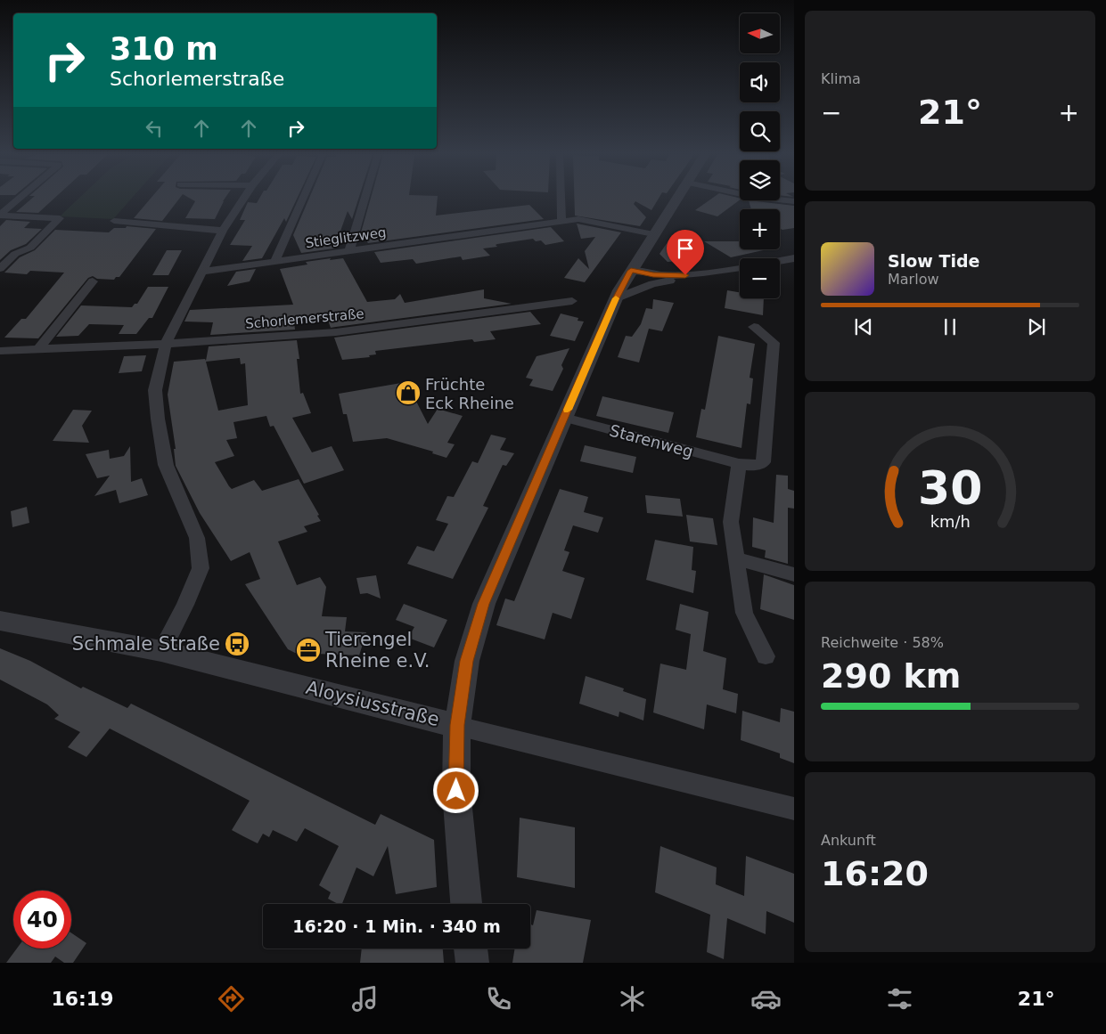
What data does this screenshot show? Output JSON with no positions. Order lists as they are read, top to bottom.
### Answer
{
  "streets": {
    "street": [
      "Stieglitzweg",
      "Schorlemerstraße",
      "Starenweg",
      "Aloysiusstraße"
    ]
  },
  "places": {
    "shop": ["Früchte Eck Rheine"],
    "bus stop": ["Schmale Straße"],
    "office": ["Tierengel Rheine e.V."]
  },
  "north": "left",
  "page": {
    "tile": [
      "Klima",
      ["Reichweite · 58%", "290 km"],
      ["Ankunft", "16:20"]
    ],
    "map_buttons": ["+", "−"],
    "turn": ["310 m", "Schorlemerstraße"],
    "heat": ["−", "21°", "+"],
    "song": ["Slow Tide", "Marlow"],
    "limit": "40",
    "trip": "16:20 · 1 Min. · 340 m",
    "tabs": ["16:19", "21°"],
    "gauge": ["30", "km/h"]
  }
}
